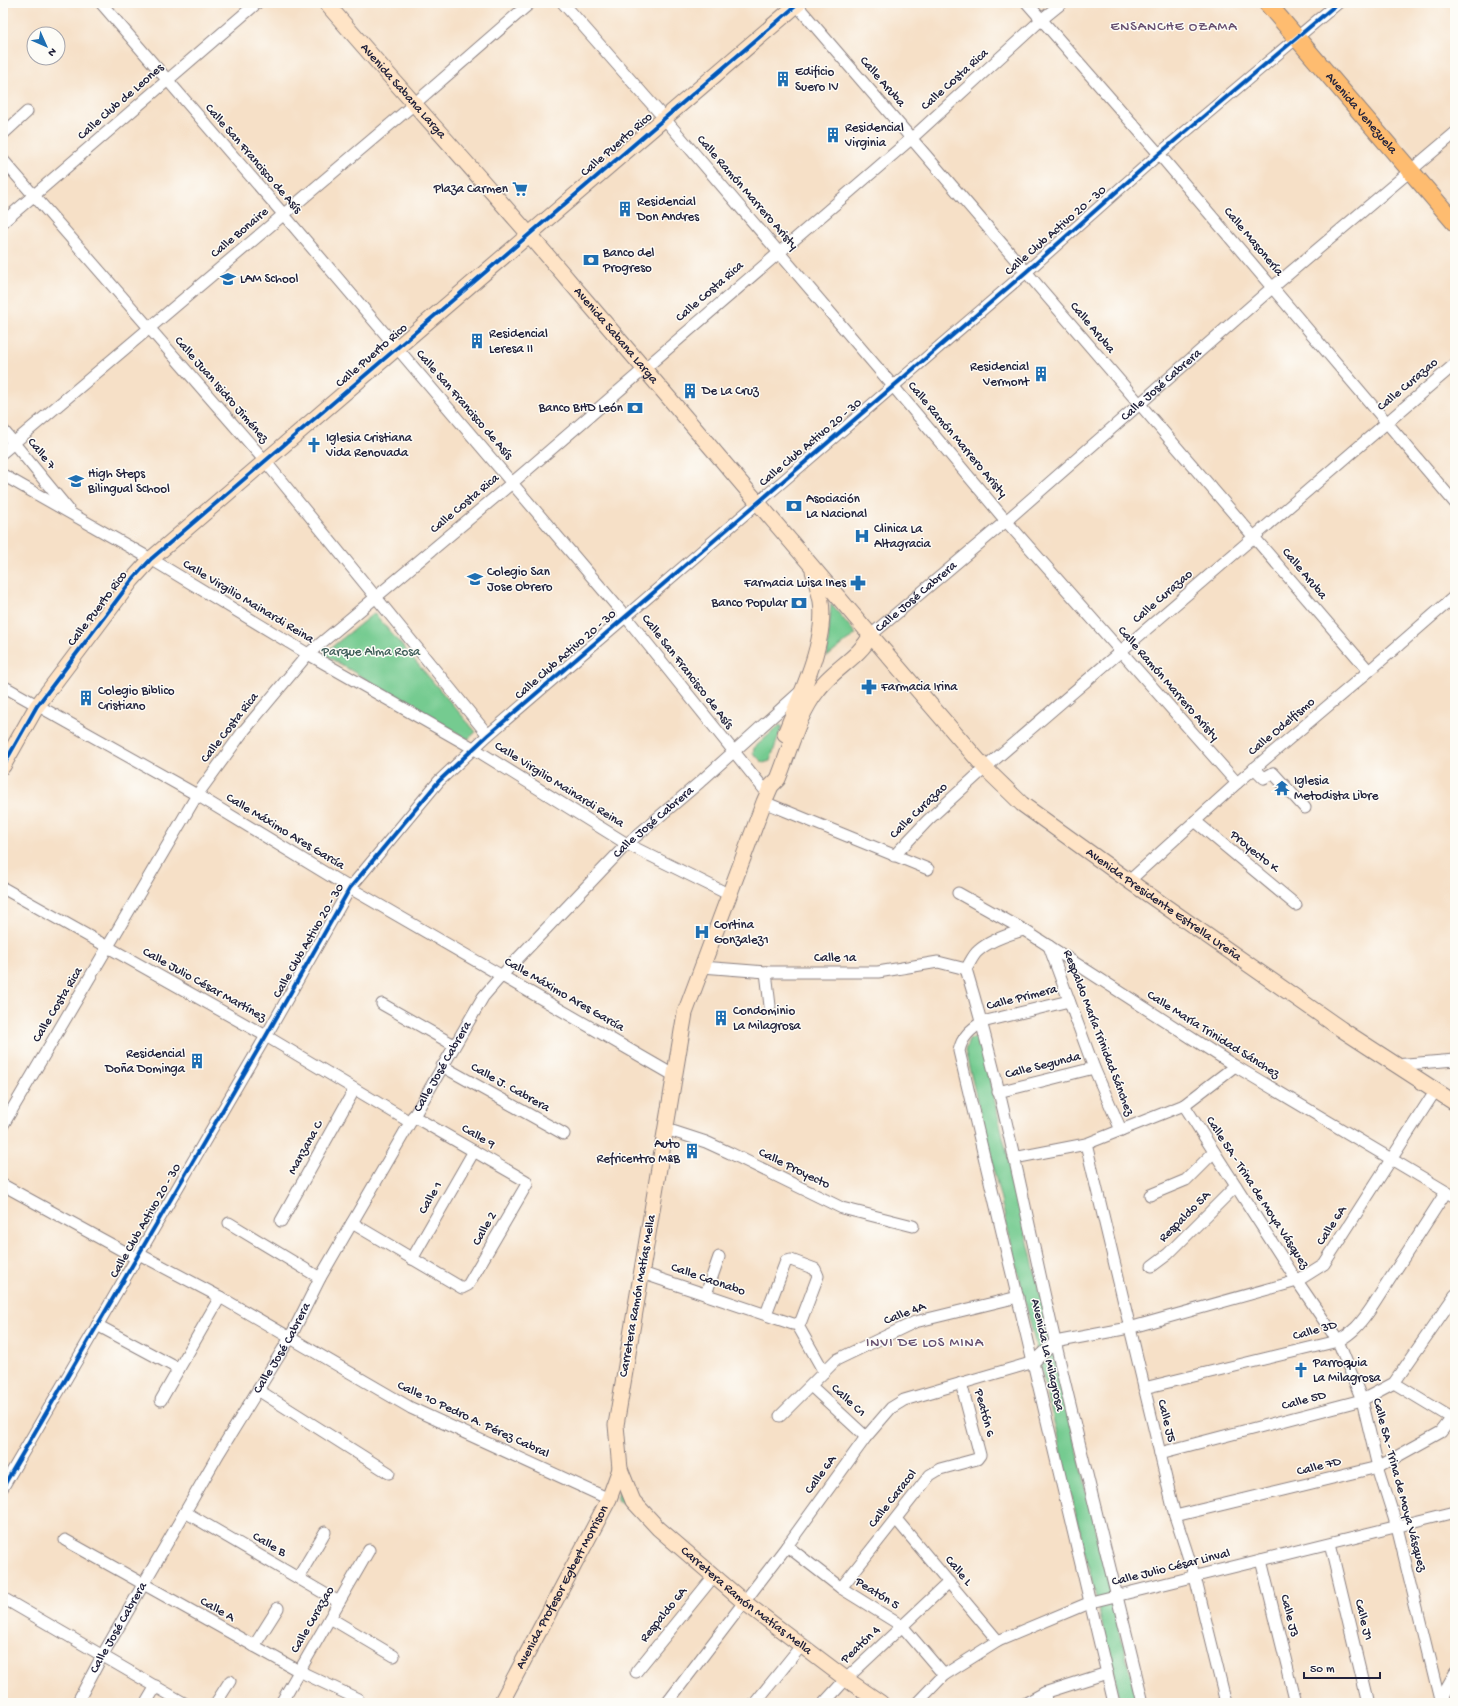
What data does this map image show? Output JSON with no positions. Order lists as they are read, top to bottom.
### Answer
{
  "streets": {
    "main road": [
      "Avenida Sabana Larga",
      "Avenida Venezuela",
      "Calle Puerto Rico",
      "Calle José Cabrera",
      "Avenida Presidente Estrella Ureña",
      "Carretera Ramón Matías Mella",
      "Avenida Profesor Egbert Morrison"
    ],
    "street": [
      "Calle Costa Rica",
      "Calle Aruba",
      "Calle Club de Leones",
      "Calle San Francisco de Asís",
      "Calle Ramón Marrero Aristy",
      "Calle Club Activo 20 - 30",
      "Calle Bonaire",
      "Calle Masonería",
      "Calle Curazao",
      "Calle Juan Isidro Jiménez",
      "Calle 7",
      "Calle Virgilio Mainardi Reina",
      "Calle Odelfismo",
      "Calle Máximo Ares García",
      "Proyecto K",
      "Calle 1a",
      "Calle Julio César Martínez",
      "Calle Primera",
      "Respaldo María Trinidad Sánchez",
      "Calle María Trinidad Sánchez",
      "Calle Segunda",
      "Calle J. Cabrera",
      "Calle 9",
      "Manzana C",
      "Calle Proyecto",
      "Calle 5A - Trina de Moya Vásquez",
      "Calle 1",
      "Respaldo 5A",
      "Calle 6A",
      "Calle 2",
      "Calle Caonabo",
      "Calle 4A",
      "Calle 3D",
      "Avenida La Milagrosa",
      "Calle C1",
      "Calle 5D",
      "Peatón 6",
      "Calle 10 Pedro A. Pérez Cabral",
      "Calle J5",
      "Calle 7D",
      "Calle Caracol",
      "Calle B",
      "Calle Julio César Linval",
      "Calle L",
      "Peatón 5",
      "Calle A",
      "Respaldo 6A",
      "Calle J3",
      "Calle J1",
      "Peatón 4"
    ]
  },
  "crossings": [
    ["Calle Costa Rica", "Calle Aruba"],
    ["Calle Costa Rica", "Avenida Sabana Larga"],
    ["Calle Costa Rica", "Calle San Francisco de Asís"],
    ["Calle Costa Rica", "Calle Ramón Marrero Aristy"],
    ["Calle Costa Rica", "Calle Masonería"],
    ["Calle Costa Rica", "Calle Juan Isidro Jiménez"],
    ["Calle Costa Rica", "Calle Virgilio Mainardi Reina"],
    ["Calle Costa Rica", "Calle Máximo Ares García"],
    ["Calle Costa Rica", "Calle Julio César Martínez"],
    ["Calle Aruba", "Calle Puerto Rico"],
    ["Calle Aruba", "Calle Club Activo 20 - 30"],
    ["Calle Aruba", "Calle José Cabrera"],
    ["Calle Aruba", "Calle Curazao"],
    ["Calle Aruba", "Calle Odelfismo"],
    ["Avenida Sabana Larga", "Calle Puerto Rico"],
    ["Avenida Sabana Larga", "Calle Club Activo 20 - 30"],
    ["Avenida Sabana Larga", "Calle Bonaire"],
    ["Avenida Sabana Larga", "Calle José Cabrera"],
    ["Avenida Sabana Larga", "Avenida Presidente Estrella Ureña"],
    ["Avenida Sabana Larga", "Carretera Ramón Matías Mella"],
    ["Calle Club de Leones", "Calle San Francisco de Asís"],
    ["Calle Club de Leones", "Calle Juan Isidro Jiménez"],
    ["Avenida Venezuela", "Calle Club Activo 20 - 30"],
    ["Avenida Venezuela", "Calle José Cabrera"],
    ["Calle Puerto Rico", "Calle San Francisco de Asís"],
    ["Calle Puerto Rico", "Calle Ramón Marrero Aristy"],
    ["Calle Puerto Rico", "Calle Juan Isidro Jiménez"],
    ["Calle Puerto Rico", "Calle Virgilio Mainardi Reina"],
    ["Calle Puerto Rico", "Calle Máximo Ares García"],
    ["Calle San Francisco de Asís", "Calle Club Activo 20 - 30"],
    ["Calle San Francisco de Asís", "Calle Bonaire"],
    ["Calle San Francisco de Asís", "Calle José Cabrera"],
    ["Calle San Francisco de Asís", "Carretera Ramón Matías Mella"],
    ["Calle Ramón Marrero Aristy", "Calle Club Activo 20 - 30"],
    ["Calle Ramón Marrero Aristy", "Calle José Cabrera"],
    ["Calle Ramón Marrero Aristy", "Calle Curazao"],
    ["Calle Ramón Marrero Aristy", "Calle Odelfismo"],
    ["Calle Club Activo 20 - 30", "Calle Masonería"],
    ["Calle Club Activo 20 - 30", "Calle Juan Isidro Jiménez"],
    ["Calle Club Activo 20 - 30", "Calle Virgilio Mainardi Reina"],
    ["Calle Club Activo 20 - 30", "Calle Máximo Ares García"],
    ["Calle Club Activo 20 - 30", "Calle Julio César Martínez"],
    ["Calle Club Activo 20 - 30", "Calle 10 Pedro A. Pérez Cabral"],
    ["Calle Bonaire", "Calle Juan Isidro Jiménez"],
    ["Calle Bonaire", "Calle 7"],
    ["Calle Masonería", "Calle José Cabrera"],
    ["Calle Masonería", "Calle Curazao"],
    ["Calle José Cabrera", "Calle Virgilio Mainardi Reina"],
    ["Calle José Cabrera", "Calle Máximo Ares García"],
    ["Calle José Cabrera", "Calle Julio César Martínez"],
    ["Calle José Cabrera", "Calle J. Cabrera"],
    ["Calle José Cabrera", "Calle 9"],
    ["Calle José Cabrera", "Carretera Ramón Matías Mella"],
    ["Calle José Cabrera", "Calle 10 Pedro A. Pérez Cabral"],
    ["Calle José Cabrera", "Calle B"],
    ["Calle José Cabrera", "Calle A"],
    ["Calle Curazao", "Avenida Presidente Estrella Ureña"],
    ["Calle Curazao", "Calle B"],
    ["Calle Curazao", "Calle A"],
    ["Calle 7", "Calle Virgilio Mainardi Reina"],
    ["Calle Virgilio Mainardi Reina", "Carretera Ramón Matías Mella"],
    ["Calle Odelfismo", "Proyecto K"],
    ["Calle Odelfismo", "Avenida Presidente Estrella Ureña"],
    ["Calle Máximo Ares García", "Carretera Ramón Matías Mella"],
    ["Avenida Presidente Estrella Ureña", "Calle 6A"],
    ["Calle 1a", "Carretera Ramón Matías Mella"],
    ["Calle 1a", "Avenida La Milagrosa"],
    ["Calle Julio César Martínez", "Calle 9"],
    ["Calle Julio César Martínez", "Manzana C"],
    ["Calle Primera", "Respaldo María Trinidad Sánchez"],
    ["Calle Primera", "Avenida La Milagrosa"],
    ["Respaldo María Trinidad Sánchez", "Calle María Trinidad Sánchez"],
    ["Respaldo María Trinidad Sánchez", "Calle Segunda"],
    ["Calle María Trinidad Sánchez", "Calle 6A"],
    ["Calle María Trinidad Sánchez", "Calle 3D"],
    ["Calle Segunda", "Avenida La Milagrosa"],
    ["Calle 9", "Calle 1"],
    ["Calle 9", "Calle 2"],
    ["Calle Proyecto", "Carretera Ramón Matías Mella"],
    ["Calle 5A - Trina de Moya Vásquez", "Respaldo 5A"],
    ["Calle 5A - Trina de Moya Vásquez", "Calle 6A"],
    ["Calle 5A - Trina de Moya Vásquez", "Calle 3D"],
    ["Calle 5A - Trina de Moya Vásquez", "Calle 5D"],
    ["Calle 5A - Trina de Moya Vásquez", "Calle 7D"],
    ["Calle 5A - Trina de Moya Vásquez", "Calle Julio César Linval"],
    ["Calle 1", "Calle 2"],
    ["Calle 6A", "Carretera Ramón Matías Mella"],
    ["Calle 6A", "Avenida La Milagrosa"],
    ["Calle 6A", "Calle C1"],
    ["Calle 6A", "Peatón 6"],
    ["Calle 6A", "Calle J5"],
    ["Calle 6A", "Peatón 5"],
    ["Calle Caonabo", "Carretera Ramón Matías Mella"],
    ["Carretera Ramón Matías Mella", "Avenida Profesor Egbert Morrison"],
    ["Carretera Ramón Matías Mella", "Respaldo 6A"],
    ["Carretera Ramón Matías Mella", "Peatón 4"],
    ["Calle 4A", "Avenida La Milagrosa"],
    ["Calle 4A", "Calle C1"],
    ["Calle 3D", "Calle J5"],
    ["Avenida La Milagrosa", "Calle Julio César Linval"],
    ["Calle 5D", "Calle J5"],
    ["Peatón 6", "Calle Caracol"],
    ["Calle 10 Pedro A. Pérez Cabral", "Avenida Profesor Egbert Morrison"],
    ["Calle J5", "Calle 7D"],
    ["Calle J5", "Calle Julio César Linval"],
    ["Calle Caracol", "Calle L"],
    ["Calle Caracol", "Peatón 5"],
    ["Calle Julio César Linval", "Calle L"],
    ["Calle Julio César Linval", "Peatón 5"],
    ["Calle Julio César Linval", "Calle J3"],
    ["Calle Julio César Linval", "Calle J1"],
    ["Calle L", "Peatón 4"],
    ["Peatón 5", "Peatón 4"]
  ],
  "districts": ["ENSANCHE OZAMA", "INVI DE LOS MINA"],
  "parks": ["Parque Alma Rosa"],
  "places": {
    "building": [
      "Edificio Suero IV",
      "Residencial Virginia",
      "Residencial Don Andres",
      "Residencial Leresa II",
      "Residencial Vermont",
      "De La Cruz",
      "Colegio Biblico Cristiano",
      "Condominio La Milagrosa",
      "Residencial Doña Dominga",
      "Auto Refricentro M&B"
    ],
    "supermarket": ["Plaza Carmen"],
    "bank": [
      "Banco del Progreso",
      "Banco BHD León",
      "Asociación La Nacional",
      "Banco Popular"
    ],
    "school or university": ["LAM School", "High Steps Bilingual School", "Colegio San Jose Obrero"],
    "church": ["Iglesia Cristiana Vida Renovada", "Parroquia La Milagrosa"],
    "hospital": ["Clinica La Altagracia", "Cortina Gonzalez1"],
    "pharmacy": ["Farmacia Luisa Ines", "Farmacia Irina"],
    "temple": ["Iglesia Metodista Libre"]
  },
  "scale_bar": "50 m",
  "north": "bottom right"
}
